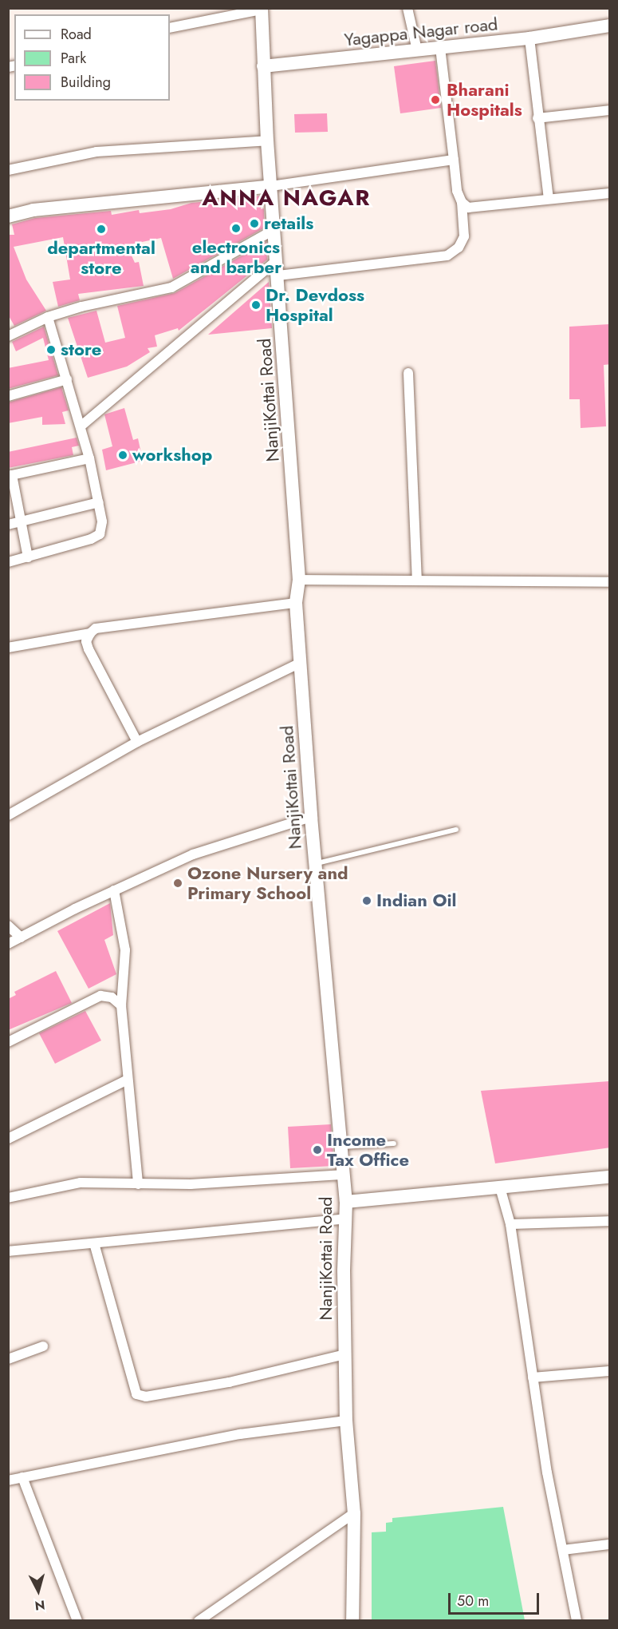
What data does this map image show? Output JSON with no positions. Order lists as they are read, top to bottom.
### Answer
{
  "streets": {
    "main road": ["Yagappa Nagar road", "NanjiKottai Road"]
  },
  "crossings": [
    ["Yagappa Nagar road", "NanjiKottai Road"]
  ],
  "districts": ["ANNA NAGAR"],
  "places": [
    "Bharani Hospitals",
    "retails",
    "electronics and barber",
    "departmental store",
    "Dr. Devdoss Hospital",
    "store",
    "workshop",
    "Ozone Nursery and Primary School",
    "Indian Oil",
    "Income Tax Office"
  ],
  "legend": ["Road", "Park", "Building"],
  "scale_bar": "50 m",
  "north": "bottom"
}
